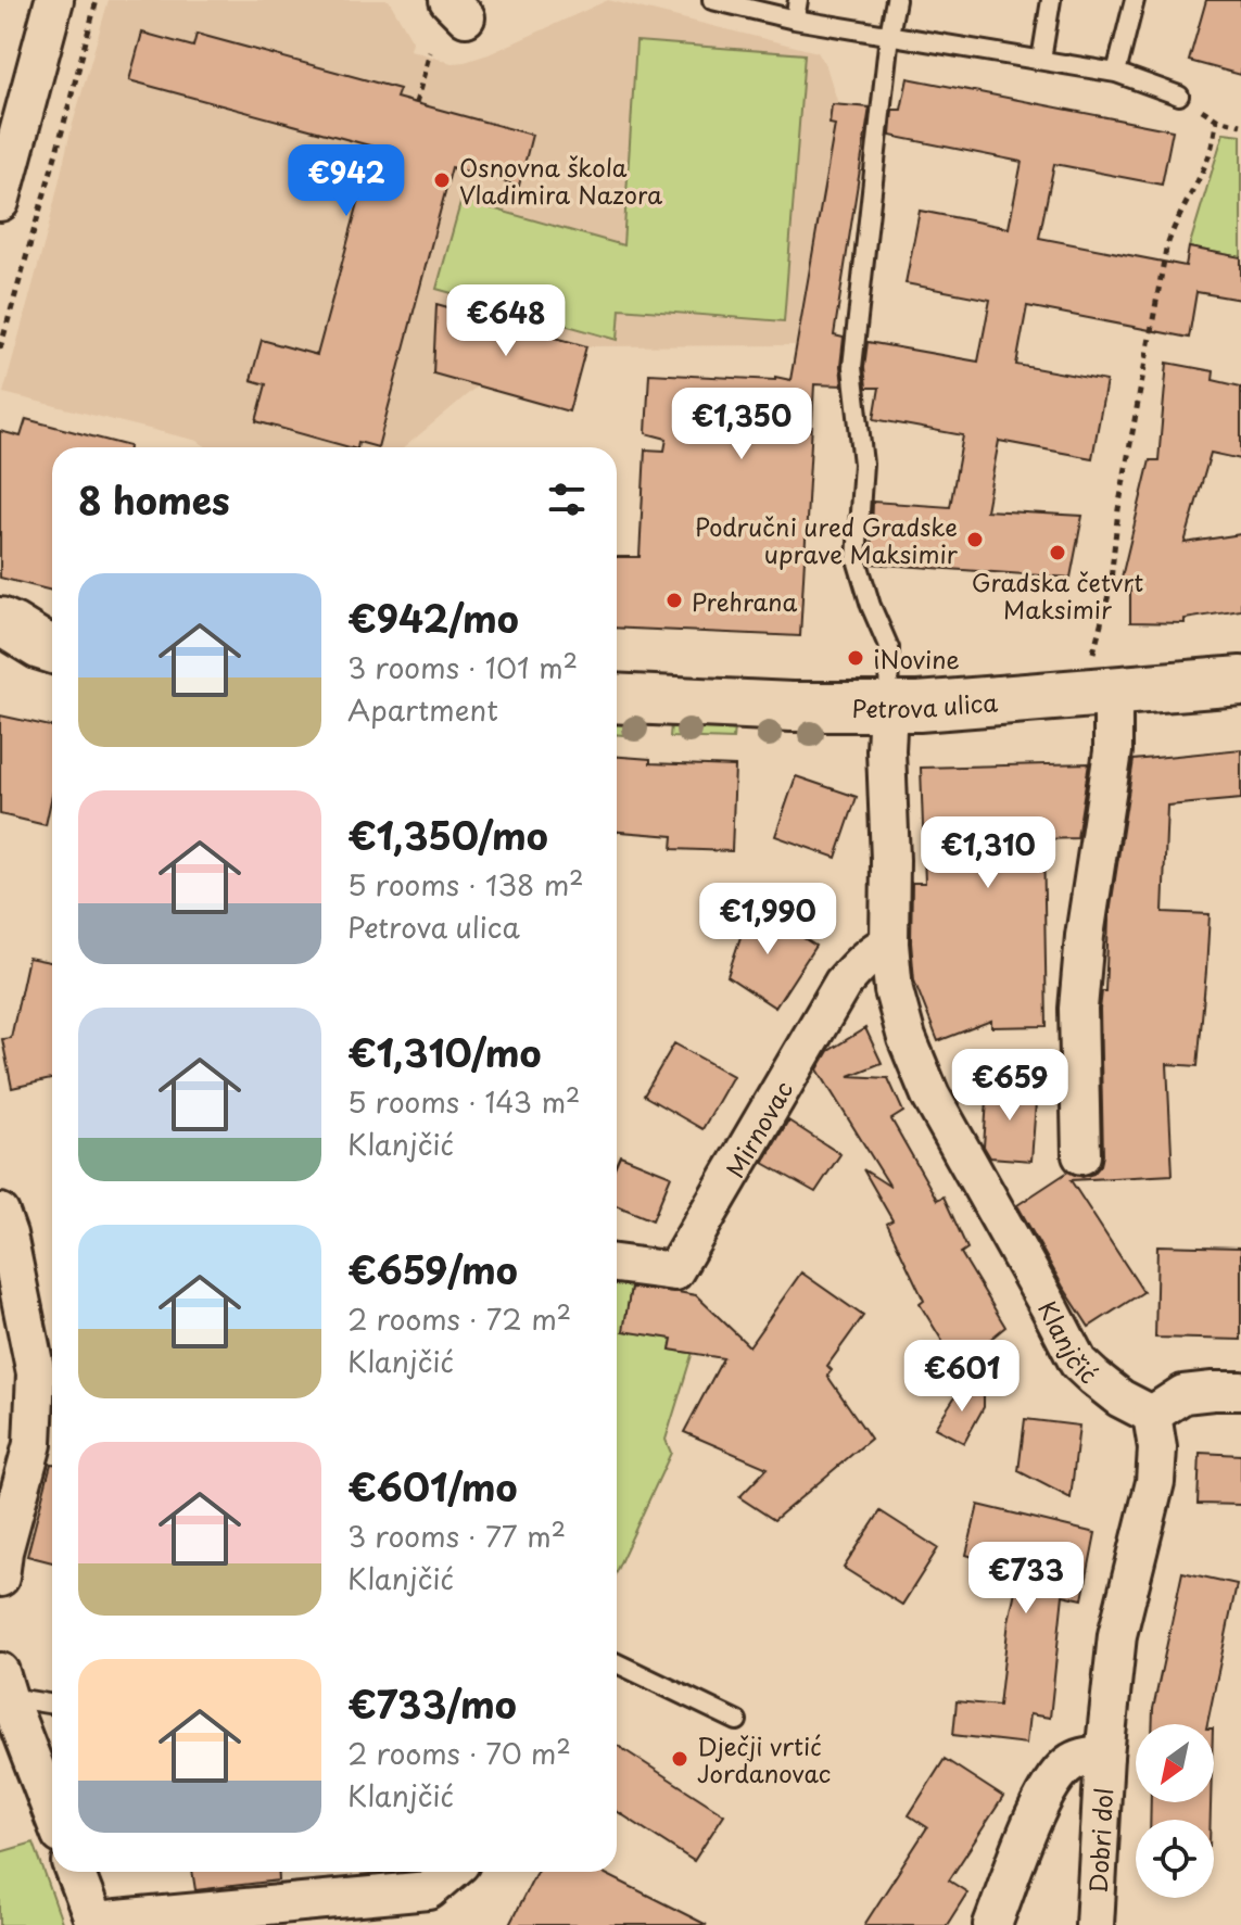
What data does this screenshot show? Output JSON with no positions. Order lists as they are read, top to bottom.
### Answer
{
  "streets": {
    "street": [
      "Petrova ulica",
      "Mirnovac",
      "Klanjčić",
      "Dobri dol"
    ]
  },
  "crossings": [
    ["Petrova ulica", "Klanjčić"],
    ["Mirnovac", "Klanjčić"]
  ],
  "places": [
    "Osnovna škola Vladimira Nazora",
    "Područni ured Gradske uprave Maksimir",
    "Gradska četvrt Maksimir",
    "Prehrana",
    "iNovine",
    "Dječji vrtić Jordanovac"
  ],
  "north": "bottom left",
  "page": {
    "price": [
      "€942",
      "€648",
      "€1,350",
      "€1,310",
      "€1,990",
      "€659",
      "€601",
      "€733"
    ],
    "heading": "8 homes",
    "list": [
      {
        "name": "€942/mo",
        "note": "3 rooms · 101 m² · Apartment"
      },
      {
        "name": "€1,350/mo",
        "note": "5 rooms · 138 m² · Petrova ulica"
      },
      {
        "name": "€1,310/mo",
        "note": "5 rooms · 143 m² · Klanjčić"
      },
      {
        "name": "€659/mo",
        "note": "2 rooms · 72 m² · Klanjčić"
      },
      {
        "name": "€601/mo",
        "note": "3 rooms · 77 m² · Klanjčić"
      },
      {
        "name": "€733/mo",
        "note": "2 rooms · 70 m² · Klanjčić"
      }
    ]
  }
}
